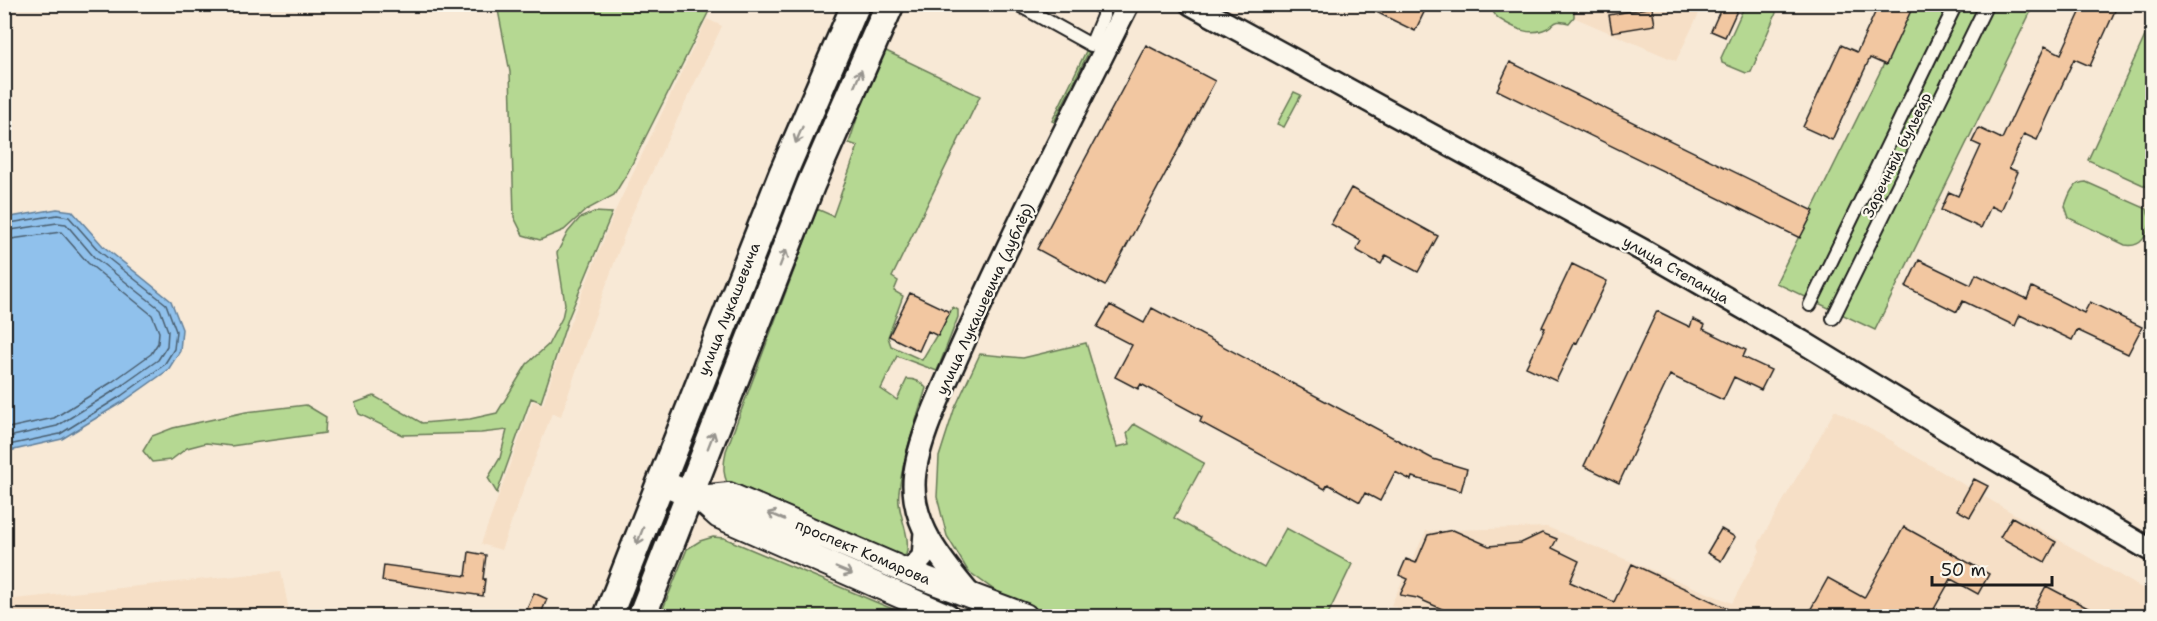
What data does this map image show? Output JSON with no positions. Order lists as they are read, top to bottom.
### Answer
{
  "streets": {
    "main road": ["улица Лукашевича", "проспект Комарова"],
    "street": ["Заречный бульвар", "улица Степанца", "улица Лукашевича (дублёр)"]
  },
  "crossings": [
    ["улица Лукашевича (дублёр)", "проспект Комарова"],
    ["улица Лукашевича", "проспект Комарова"]
  ],
  "scale_bar": "50 m"
}
